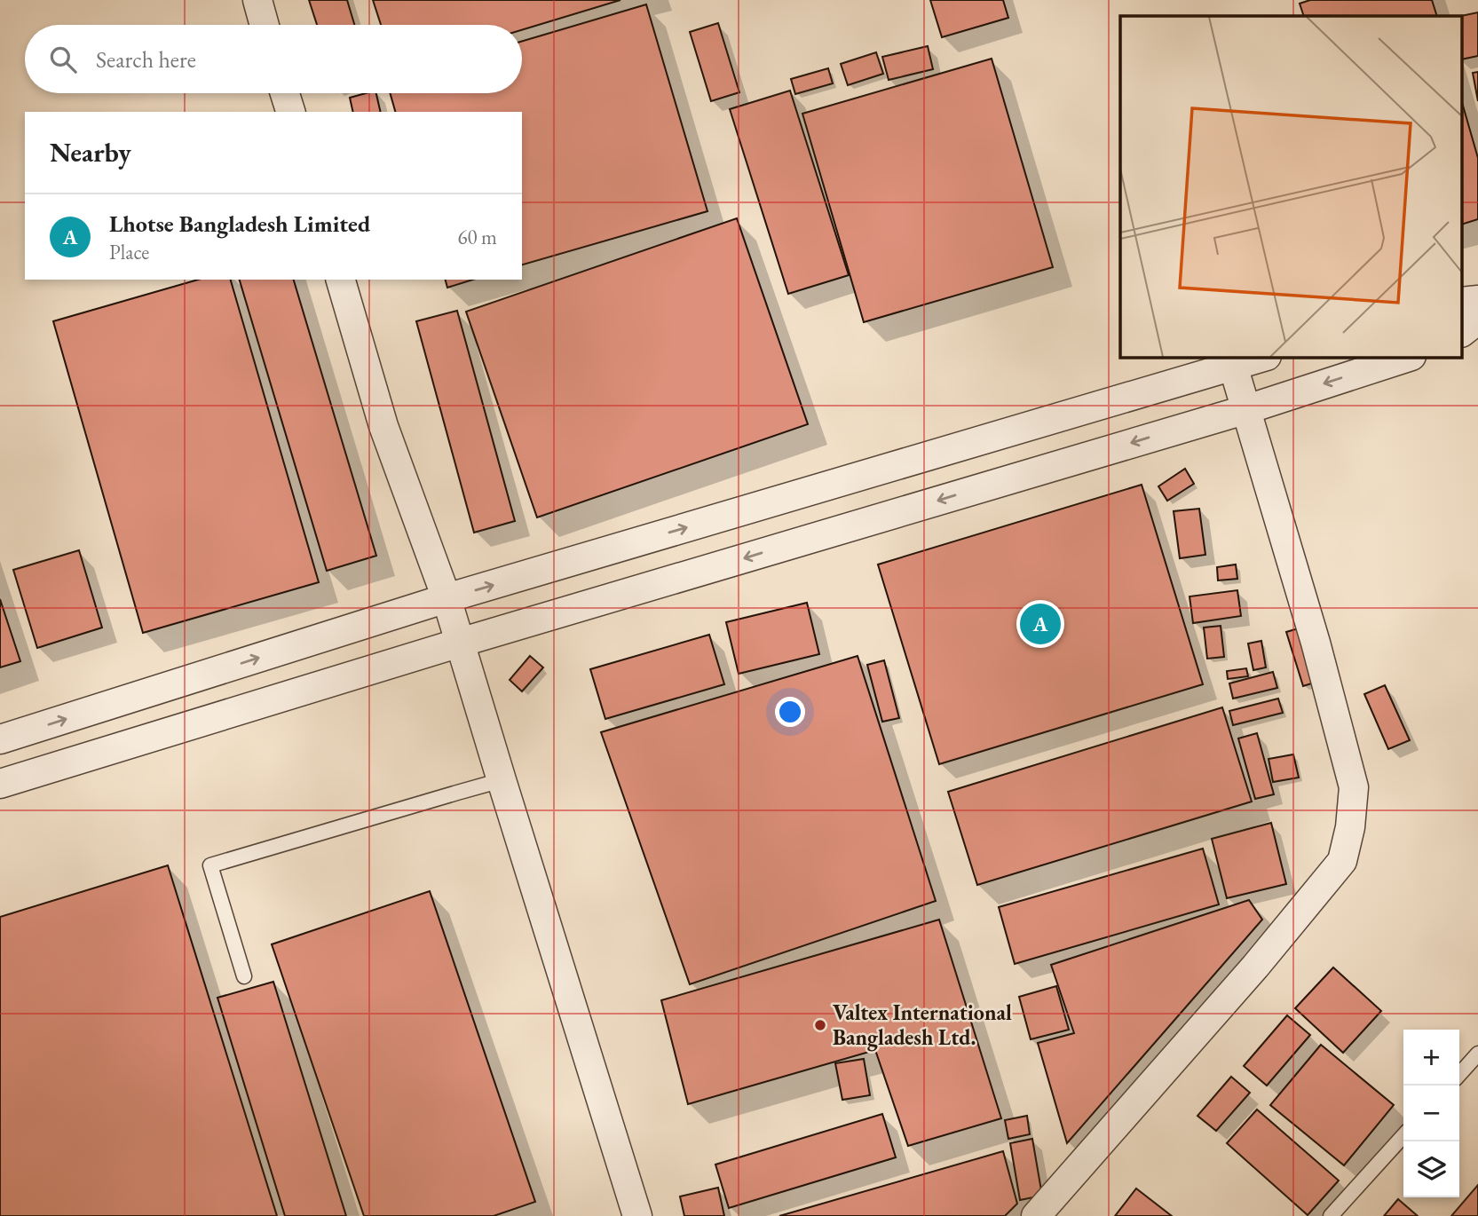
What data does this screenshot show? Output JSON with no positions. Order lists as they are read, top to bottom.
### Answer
{
  "places": ["Valtex International Bangladesh Ltd."],
  "page": {
    "search": "Search here",
    "heading": "Nearby",
    "list": [
      {
        "mark": "A",
        "name": "Lhotse Bangladesh Limited",
        "note": "Place",
        "value": "60 m"
      }
    ],
    "pins": "A",
    "map_buttons": ["+", "−"]
  }
}
